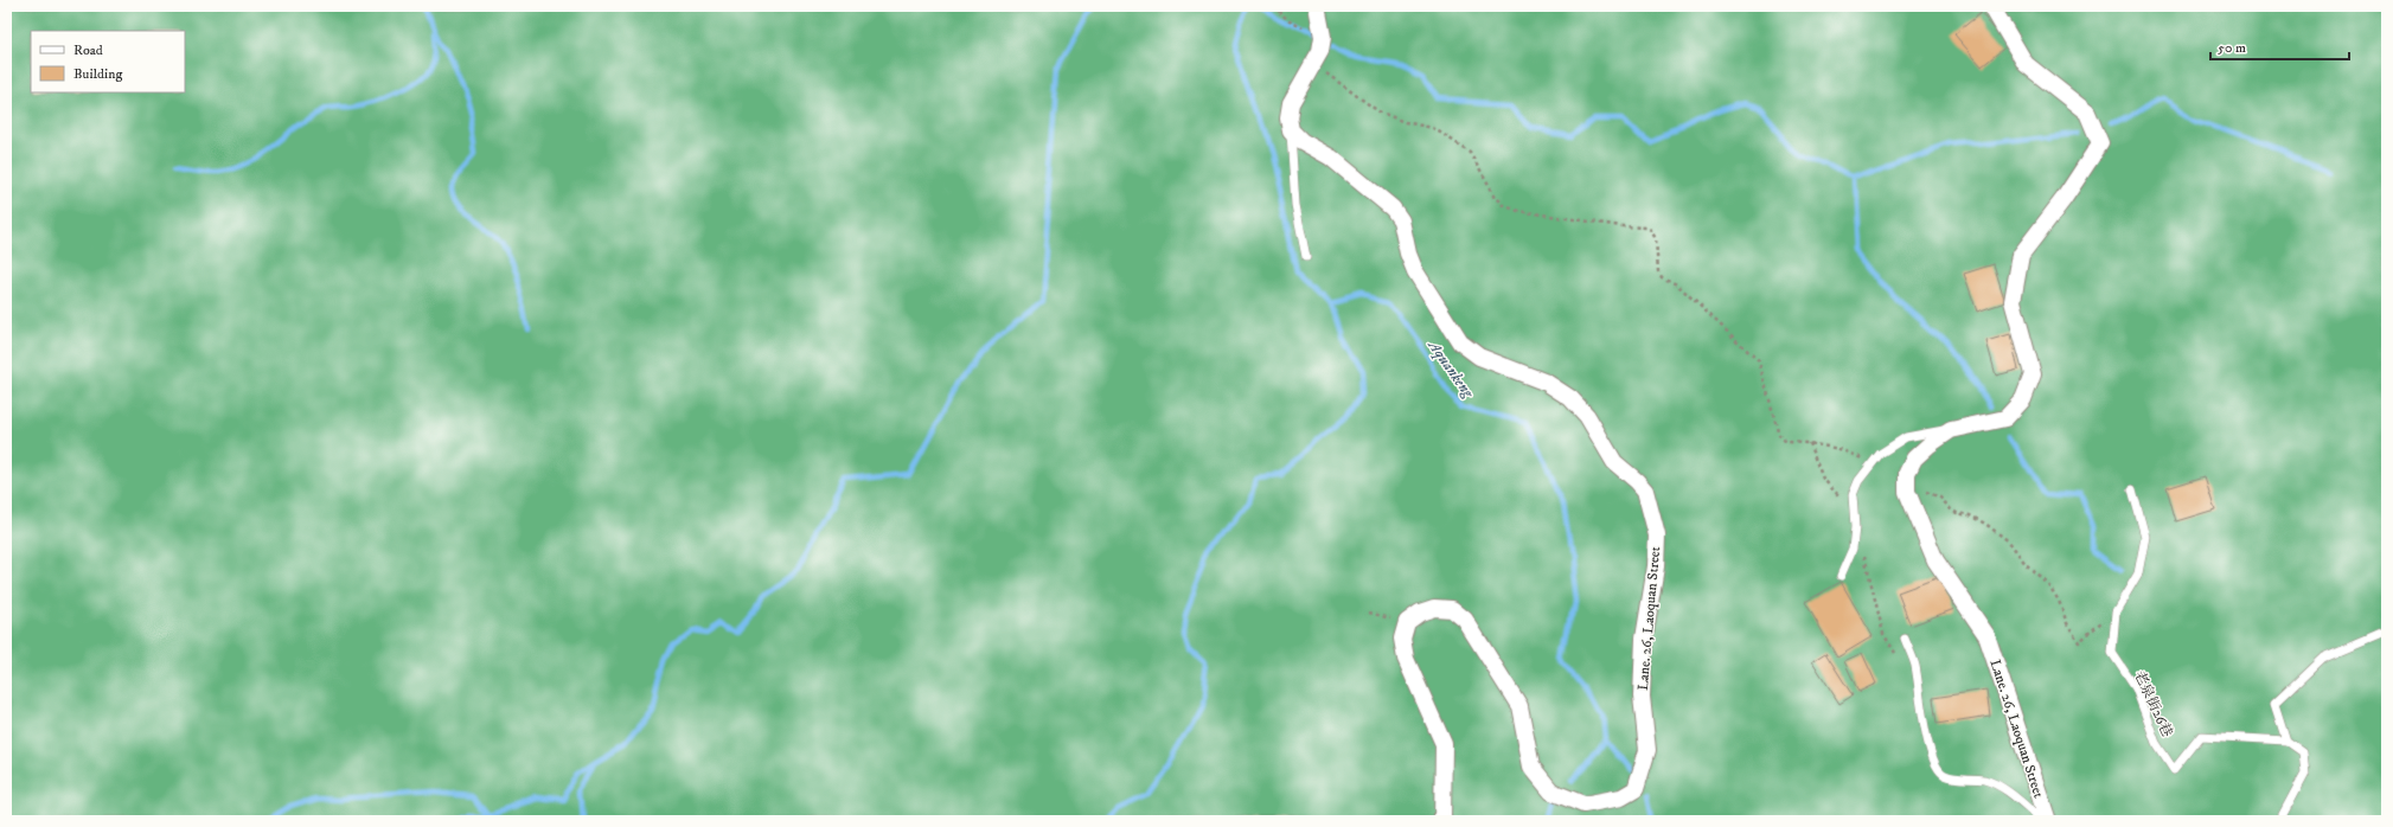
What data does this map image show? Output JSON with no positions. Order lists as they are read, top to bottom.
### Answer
{
  "streets": {
    "street": ["Lane. 26, Laoquan Street"],
    "lane": ["老泉街26巷"]
  },
  "water": ["Aquankeng"],
  "legend": ["Road", "Building"],
  "scale_bar": "50 m"
}
